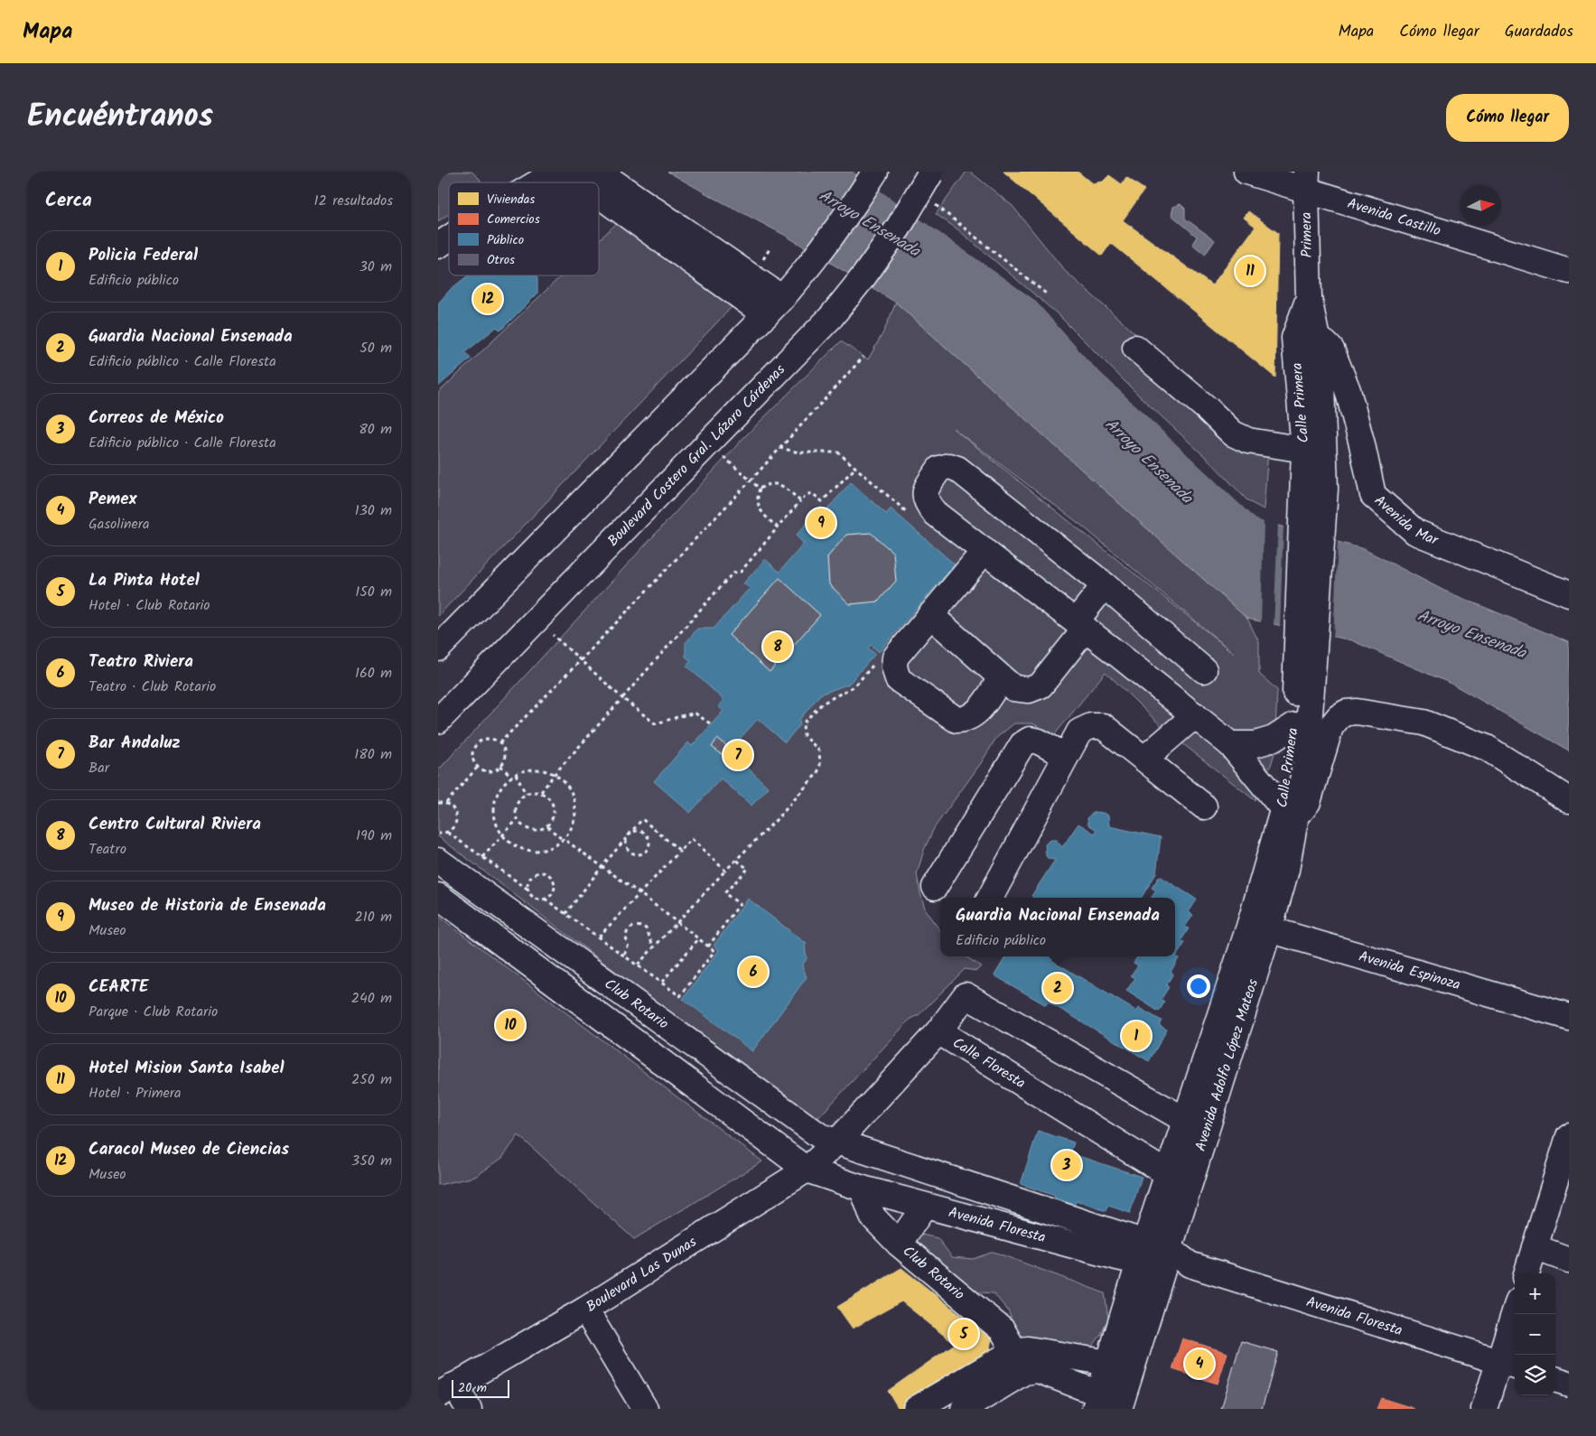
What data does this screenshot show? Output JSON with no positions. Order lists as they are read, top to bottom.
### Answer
{
  "streets": {
    "main road": [
      "Avenida Castillo",
      "Primera",
      "Calle Primera",
      "Boulevard Costero Gral. Lázaro Cárdenas",
      "Avenida Mar",
      "Avenida Espinoza",
      "Club Rotario",
      "Calle Floresta",
      "Avenida Adolfo López Mateos",
      "Avenida Floresta",
      "Boulevard Las Dunas"
    ]
  },
  "crossings": [
    ["Avenida Castillo", "Primera"],
    ["Primera", "Calle Primera"],
    ["Calle Primera", "Avenida Mar"],
    ["Calle Primera", "Avenida Espinoza"],
    ["Calle Primera", "Avenida Adolfo López Mateos"],
    ["Avenida Espinoza", "Avenida Adolfo López Mateos"],
    ["Club Rotario", "Calle Floresta"],
    ["Club Rotario", "Avenida Floresta"],
    ["Club Rotario", "Boulevard Las Dunas"],
    ["Calle Floresta", "Avenida Adolfo López Mateos"],
    ["Calle Floresta", "Avenida Floresta"],
    ["Calle Floresta", "Boulevard Las Dunas"],
    ["Avenida Adolfo López Mateos", "Avenida Floresta"],
    ["Avenida Floresta", "Boulevard Las Dunas"]
  ],
  "water": ["Arroyo Ensenada"],
  "legend": [
    "Viviendas",
    "Comercios",
    "Público",
    "Otros"
  ],
  "scale_bar": "20 m",
  "north": "right",
  "page": {
    "header": "Mapa",
    "nav": ["Mapa", "Cómo llegar", "Guardados"],
    "title": "Encuéntranos",
    "buttons": "Cómo llegar",
    "heading": ["Cerca", "12 resultados"],
    "list": [
      {
        "mark": "1",
        "name": "Policia Federal",
        "note": "Edificio público",
        "value": "30 m"
      },
      {
        "mark": "2",
        "name": "Guardia Nacional Ensenada",
        "note": "Edificio público · Calle Floresta",
        "value": "50 m"
      },
      {
        "mark": "3",
        "name": "Correos de México",
        "note": "Edificio público · Calle Floresta",
        "value": "80 m"
      },
      {
        "mark": "4",
        "name": "Pemex",
        "note": "Gasolinera",
        "value": "130 m"
      },
      {
        "mark": "5",
        "name": "La Pinta Hotel",
        "note": "Hotel · Club Rotario",
        "value": "150 m"
      },
      {
        "mark": "6",
        "name": "Teatro Riviera",
        "note": "Teatro · Club Rotario",
        "value": "160 m"
      },
      {
        "mark": "7",
        "name": "Bar Andaluz",
        "note": "Bar",
        "value": "180 m"
      },
      {
        "mark": "8",
        "name": "Centro Cultural Riviera",
        "note": "Teatro",
        "value": "190 m"
      },
      {
        "mark": "9",
        "name": "Museo de Historia de Ensenada",
        "note": "Museo",
        "value": "210 m"
      },
      {
        "mark": "10",
        "name": "CEARTE",
        "note": "Parque · Club Rotario",
        "value": "240 m"
      },
      {
        "mark": "11",
        "name": "Hotel Mision Santa Isabel",
        "note": "Hotel · Primera",
        "value": "250 m"
      },
      {
        "mark": "12",
        "name": "Caracol Museo de Ciencias",
        "note": "Museo",
        "value": "350 m"
      }
    ],
    "pins": [
      "11",
      "12",
      "9",
      "8",
      "7",
      "6",
      "2",
      "10",
      "1",
      "3",
      "5",
      "4"
    ],
    "popup": ["Guardia Nacional Ensenada", "Edificio público"],
    "map_buttons": ["+", "−"],
    "scale": "20 m"
  }
}
